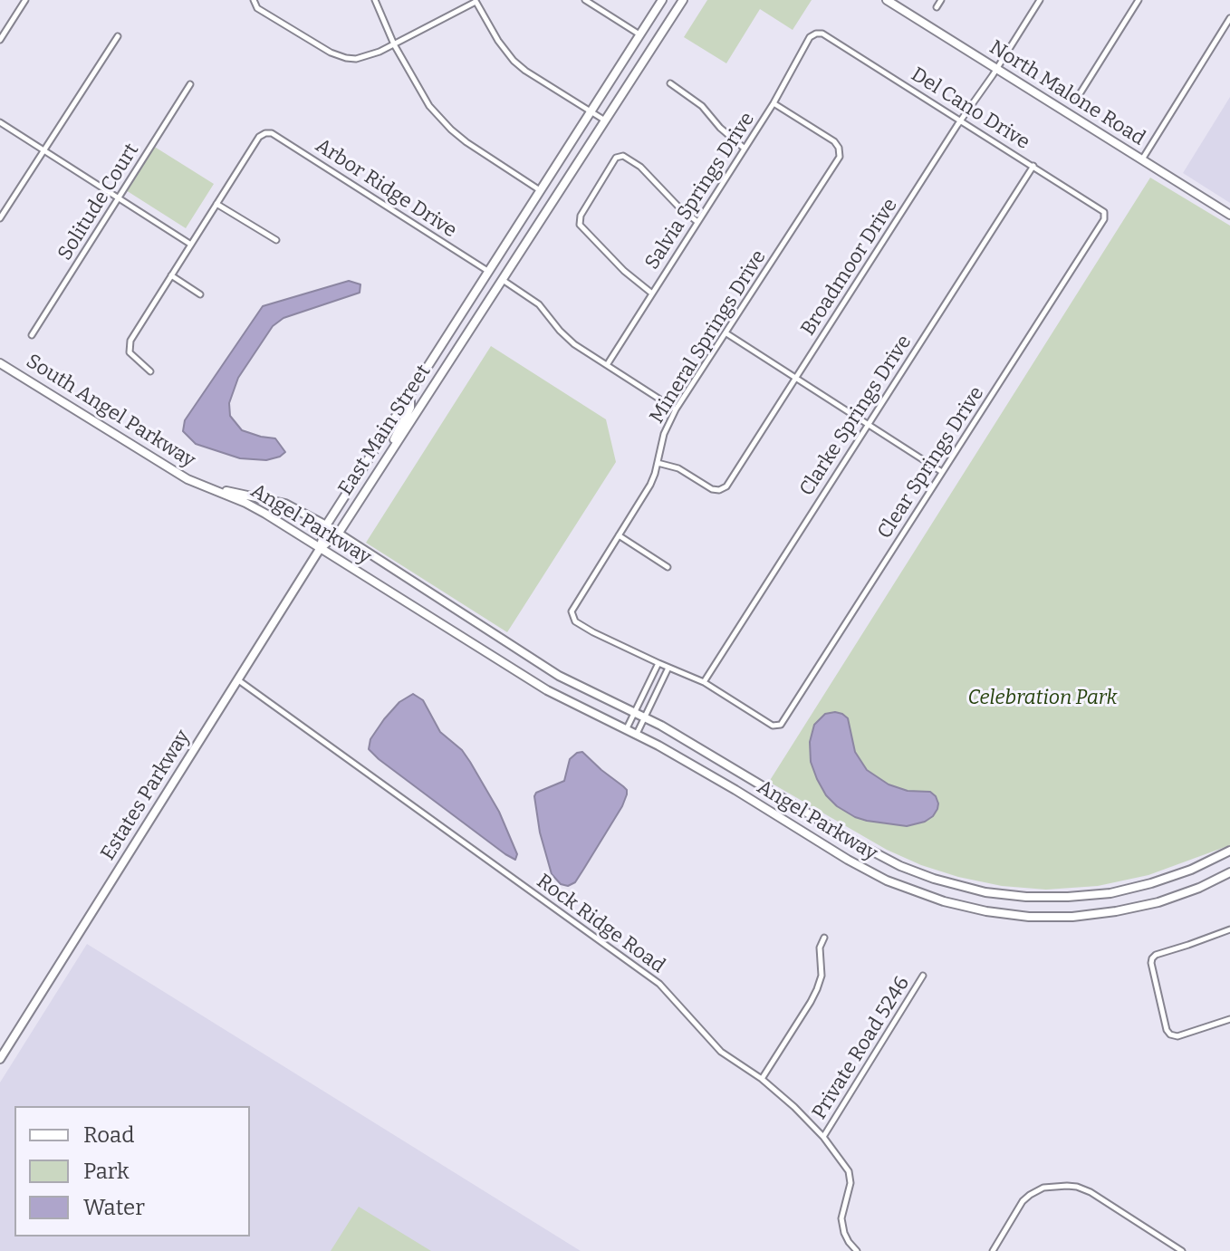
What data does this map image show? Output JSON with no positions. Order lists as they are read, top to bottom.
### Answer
{
  "streets": {
    "main road": [
      "North Malone Road",
      "South Angel Parkway",
      "East Main Street",
      "Angel Parkway",
      "Estates Parkway"
    ],
    "street": [
      "Del Cano Drive",
      "Arbor Ridge Drive",
      "Salvia Springs Drive",
      "Solitude Court",
      "Broadmoor Drive",
      "Mineral Springs Drive",
      "Clarke Springs Drive",
      "Clear Springs Drive",
      "Rock Ridge Road",
      "Private Road 5246"
    ]
  },
  "crossings": [
    ["North Malone Road", "Broadmoor Drive"],
    ["Del Cano Drive", "Salvia Springs Drive"],
    ["Del Cano Drive", "Broadmoor Drive"],
    ["Del Cano Drive", "Clarke Springs Drive"],
    ["Del Cano Drive", "Clear Springs Drive"],
    ["Arbor Ridge Drive", "East Main Street"],
    ["Salvia Springs Drive", "Mineral Springs Drive"],
    ["Broadmoor Drive", "Mineral Springs Drive"],
    ["South Angel Parkway", "Angel Parkway"],
    ["Clarke Springs Drive", "Clear Springs Drive"],
    ["East Main Street", "Angel Parkway"],
    ["East Main Street", "Estates Parkway"],
    ["Angel Parkway", "Estates Parkway"],
    ["Estates Parkway", "Rock Ridge Road"],
    ["Rock Ridge Road", "Private Road 5246"]
  ],
  "parks": ["Celebration Park"],
  "legend": ["Road", "Park", "Water"]
}
